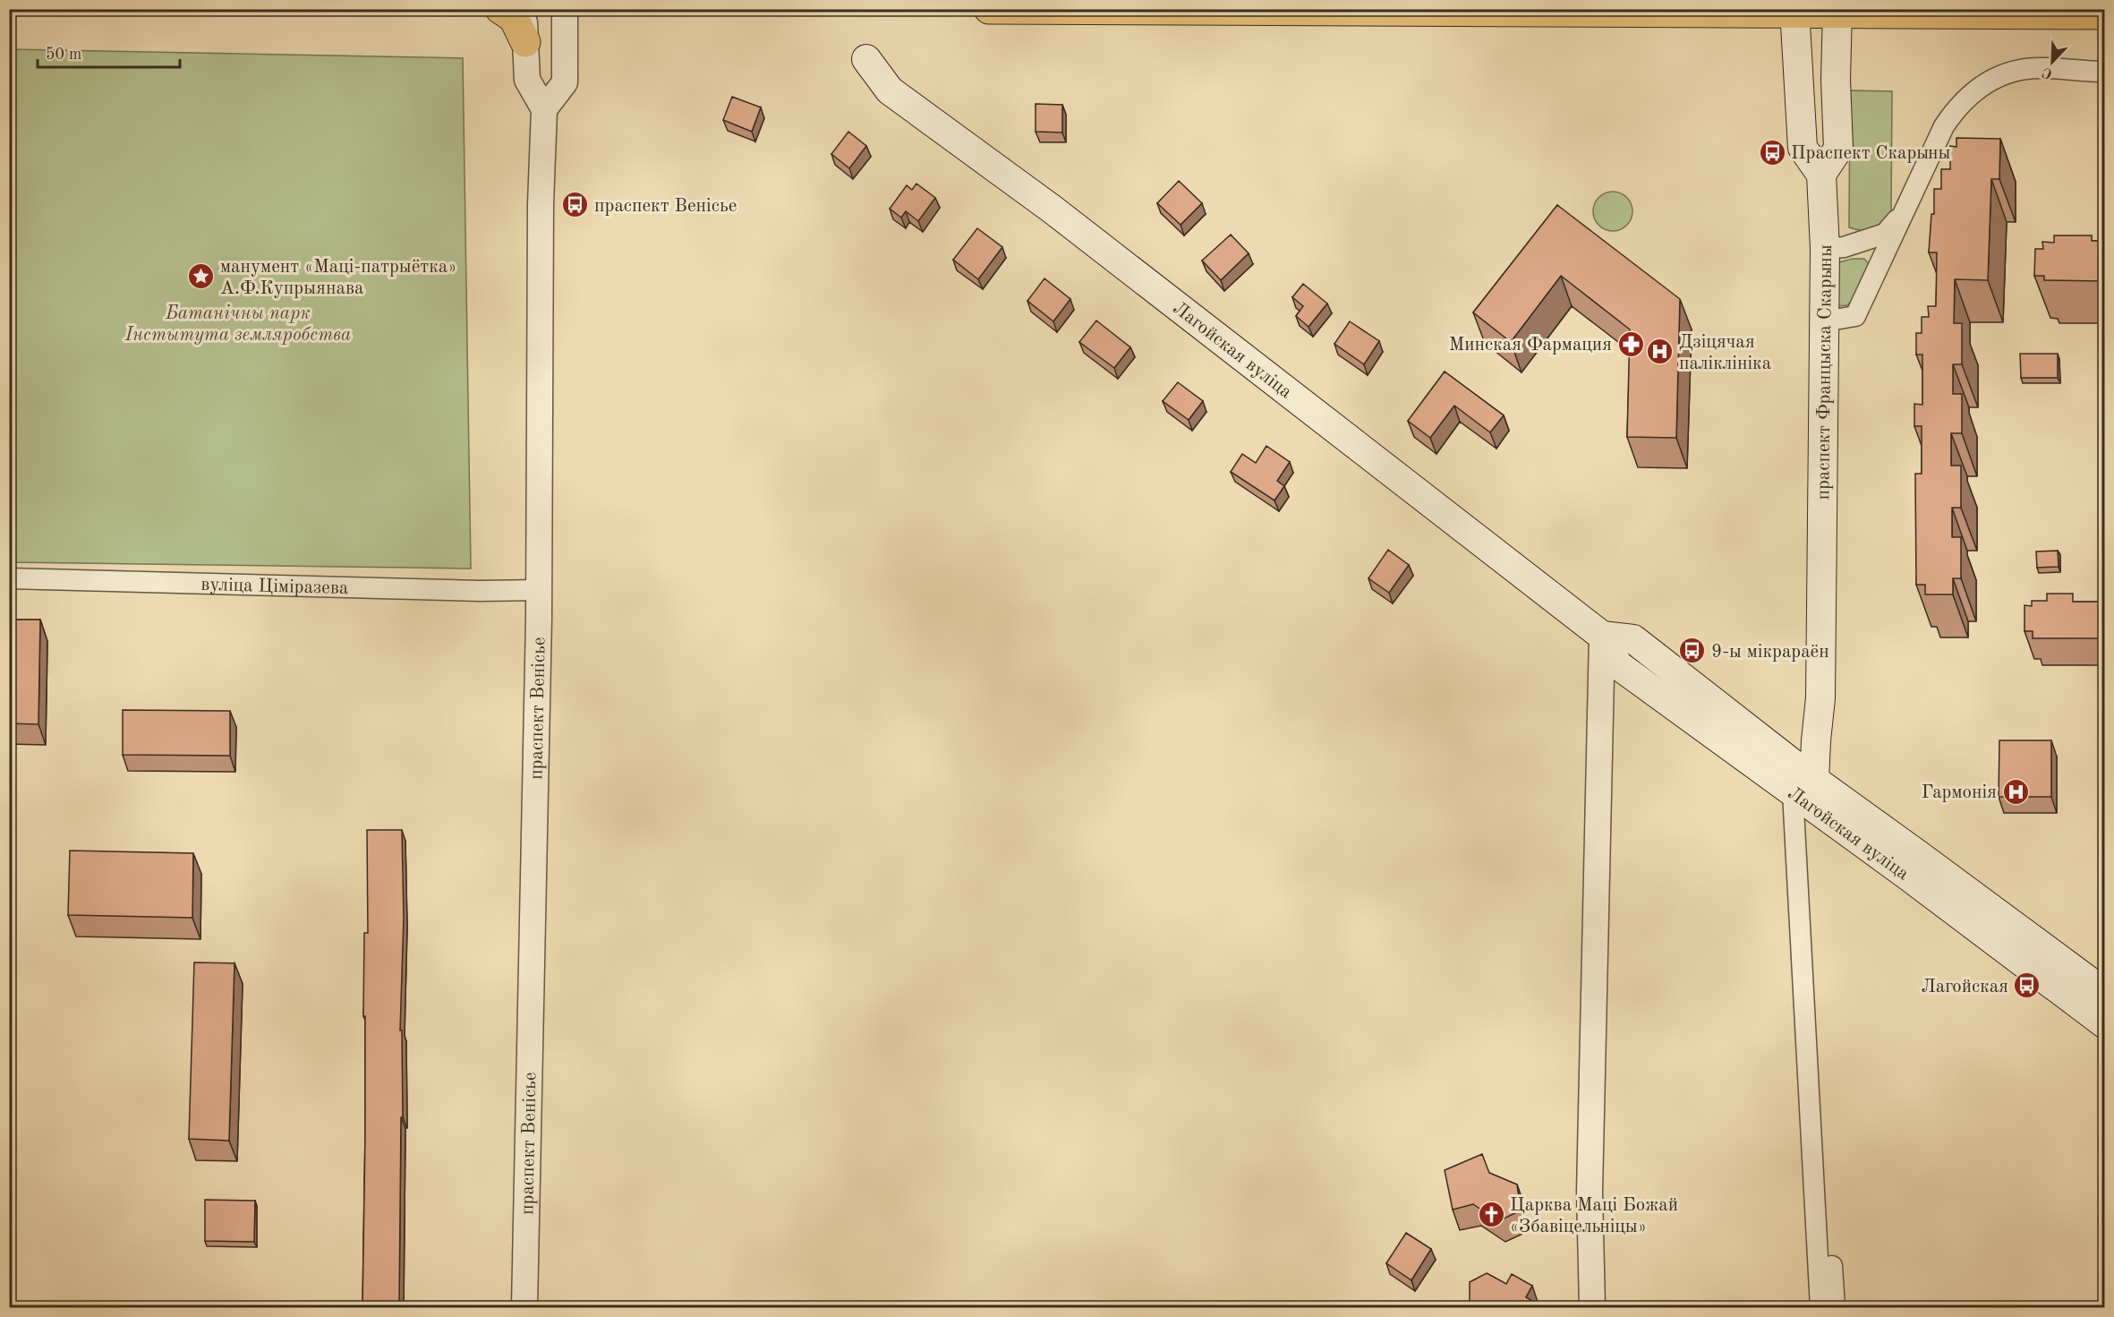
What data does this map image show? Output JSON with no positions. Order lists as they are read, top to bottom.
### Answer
{
  "streets": {
    "main road": ["Лагойская вуліца", "праспект Францыска Скарыны"],
    "street": ["вуліца Ціміразева", "праспект Венісье"]
  },
  "crossings": [
    ["Лагойская вуліца", "праспект Францыска Скарыны"],
    ["вуліца Ціміразева", "праспект Венісье"]
  ],
  "parks": ["Батанічны парк Інстытута земляробства"],
  "places": {
    "bus stop": [
      "Праспект Скарыны",
      "праспект Венісье",
      "9-ы мікрараён",
      "Лагойская"
    ],
    "place": ["манумент «Маці-патрыётка» А.Ф.Купрыянава"],
    "pharmacy": ["Минская Фармация"],
    "hospital": ["Дзіцячая паліклініка", "Гармонія"],
    "church": ["Царква Маці Божай «Збавіцельніцы»"]
  },
  "scale_bar": "50 m",
  "north": "bottom left"
}
